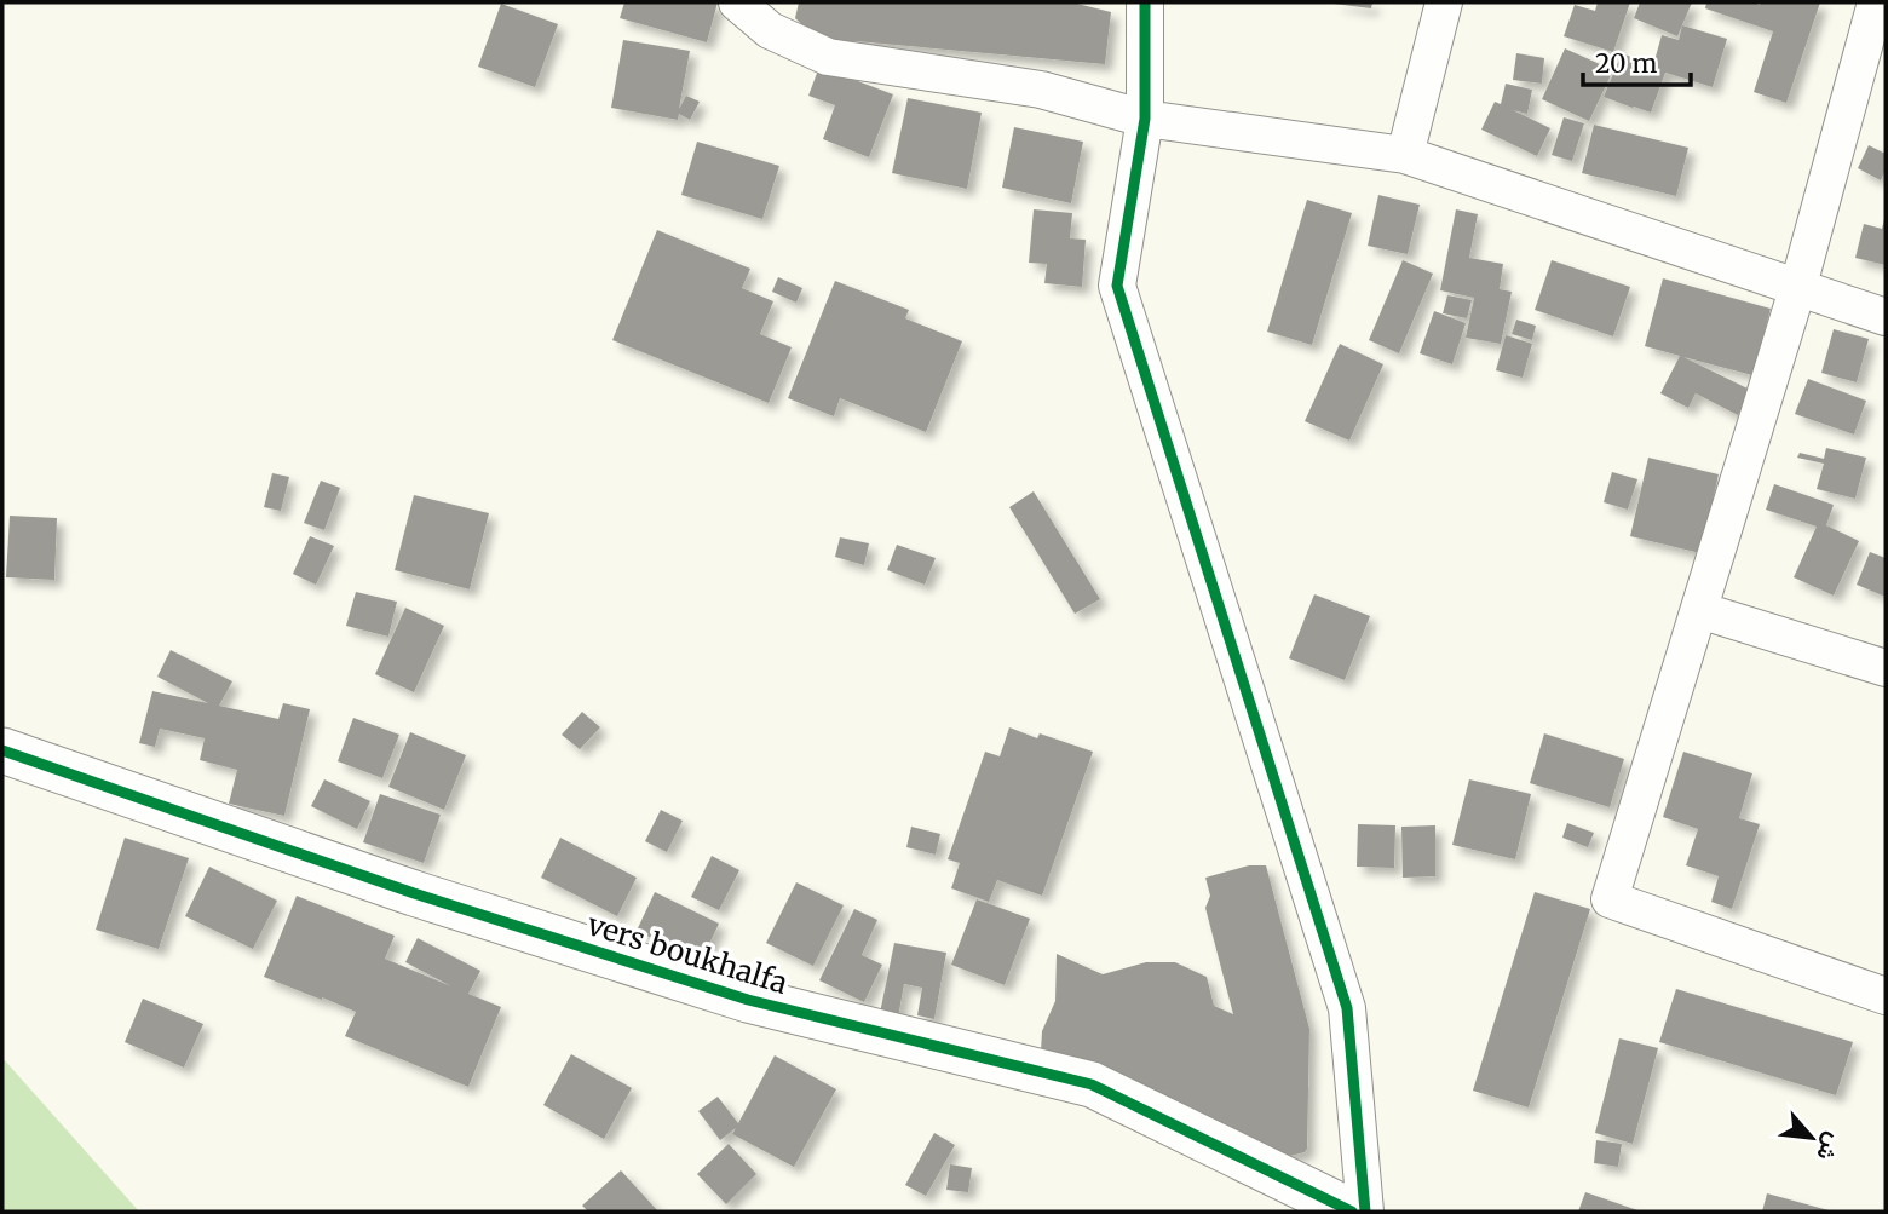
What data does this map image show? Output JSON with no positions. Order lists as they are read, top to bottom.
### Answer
{
  "streets": {
    "street": ["vers boukhalfa"]
  },
  "scale_bar": "20 m",
  "north": "bottom right"
}
